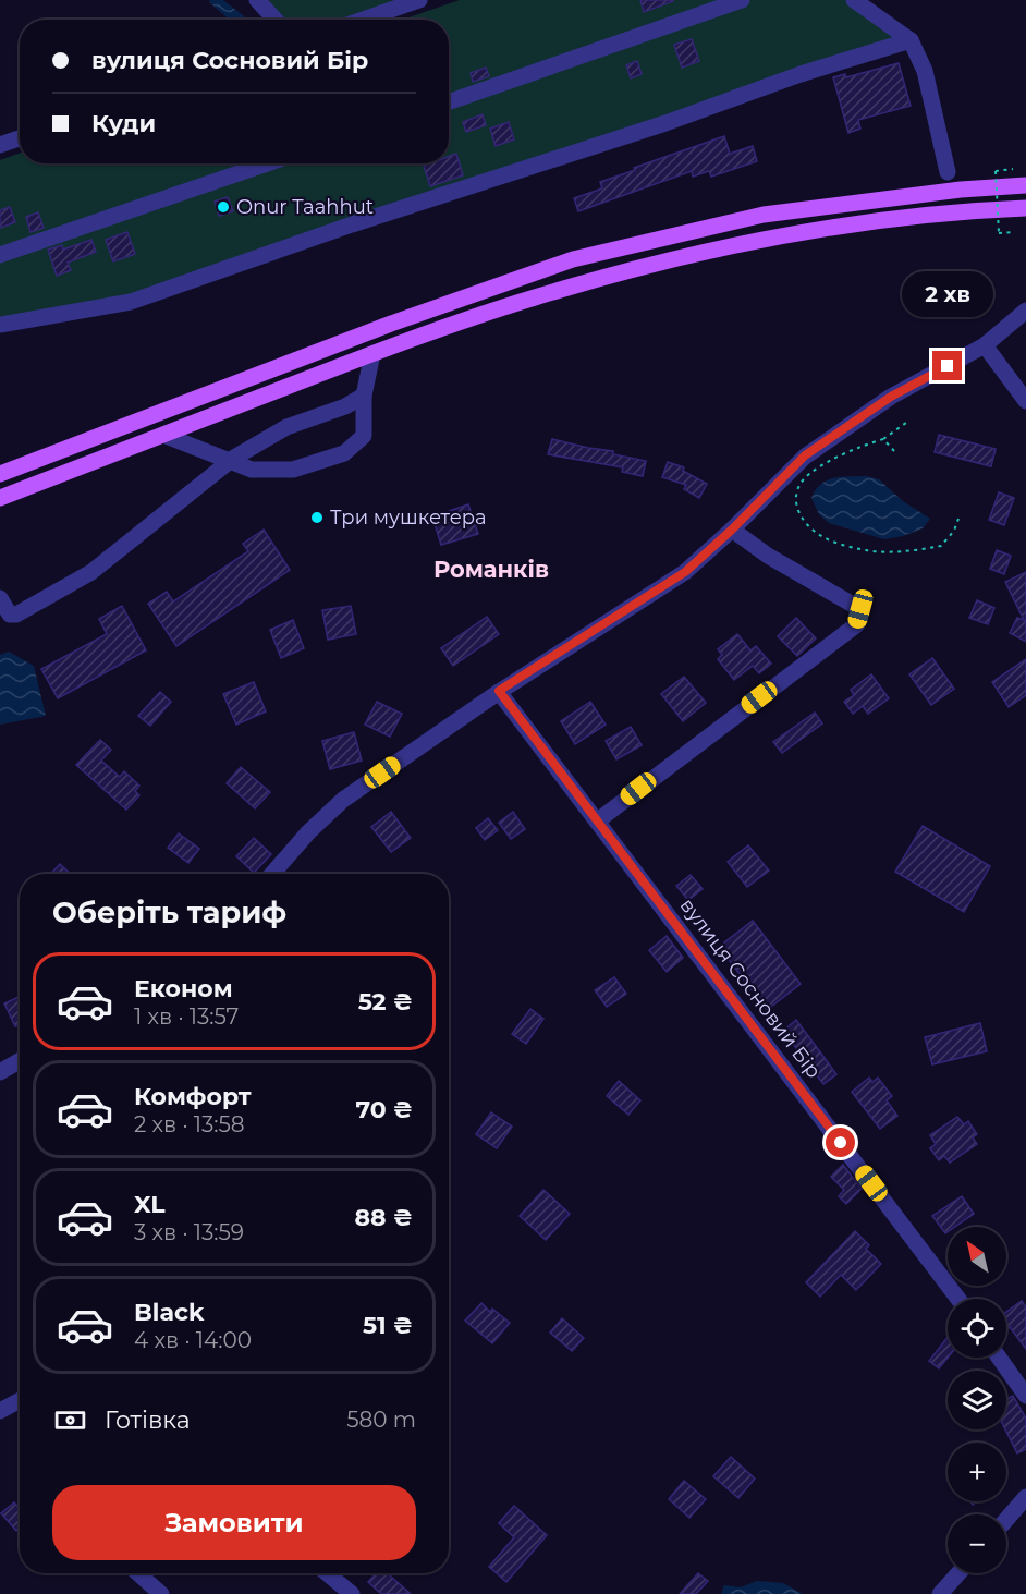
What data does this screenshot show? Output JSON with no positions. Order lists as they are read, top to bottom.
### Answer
{
  "streets": {
    "street": ["вулиця Сосновий Бір"]
  },
  "districts": ["Романків"],
  "places": ["Onur Taahhut", "Три мушкетера"],
  "north": "top left",
  "page": {
    "banner": ["вулиця Сосновий Бір", "Куди"],
    "bubble": "2 хв",
    "heading": "Оберіть тариф",
    "list": [
      {
        "name": "Економ",
        "note": "1 хв · 13:57",
        "value": "52 ₴"
      },
      {
        "name": "Комфорт",
        "note": "2 хв · 13:58",
        "value": "70 ₴"
      },
      {
        "name": "XL",
        "note": "3 хв · 13:59",
        "value": "88 ₴"
      },
      {
        "name": "Black",
        "note": "4 хв · 14:00",
        "value": "51 ₴"
      }
    ],
    "map_buttons": ["+", "−"],
    "pay": ["Готівка", "580 m"],
    "buttons": "Замовити"
  }
}
